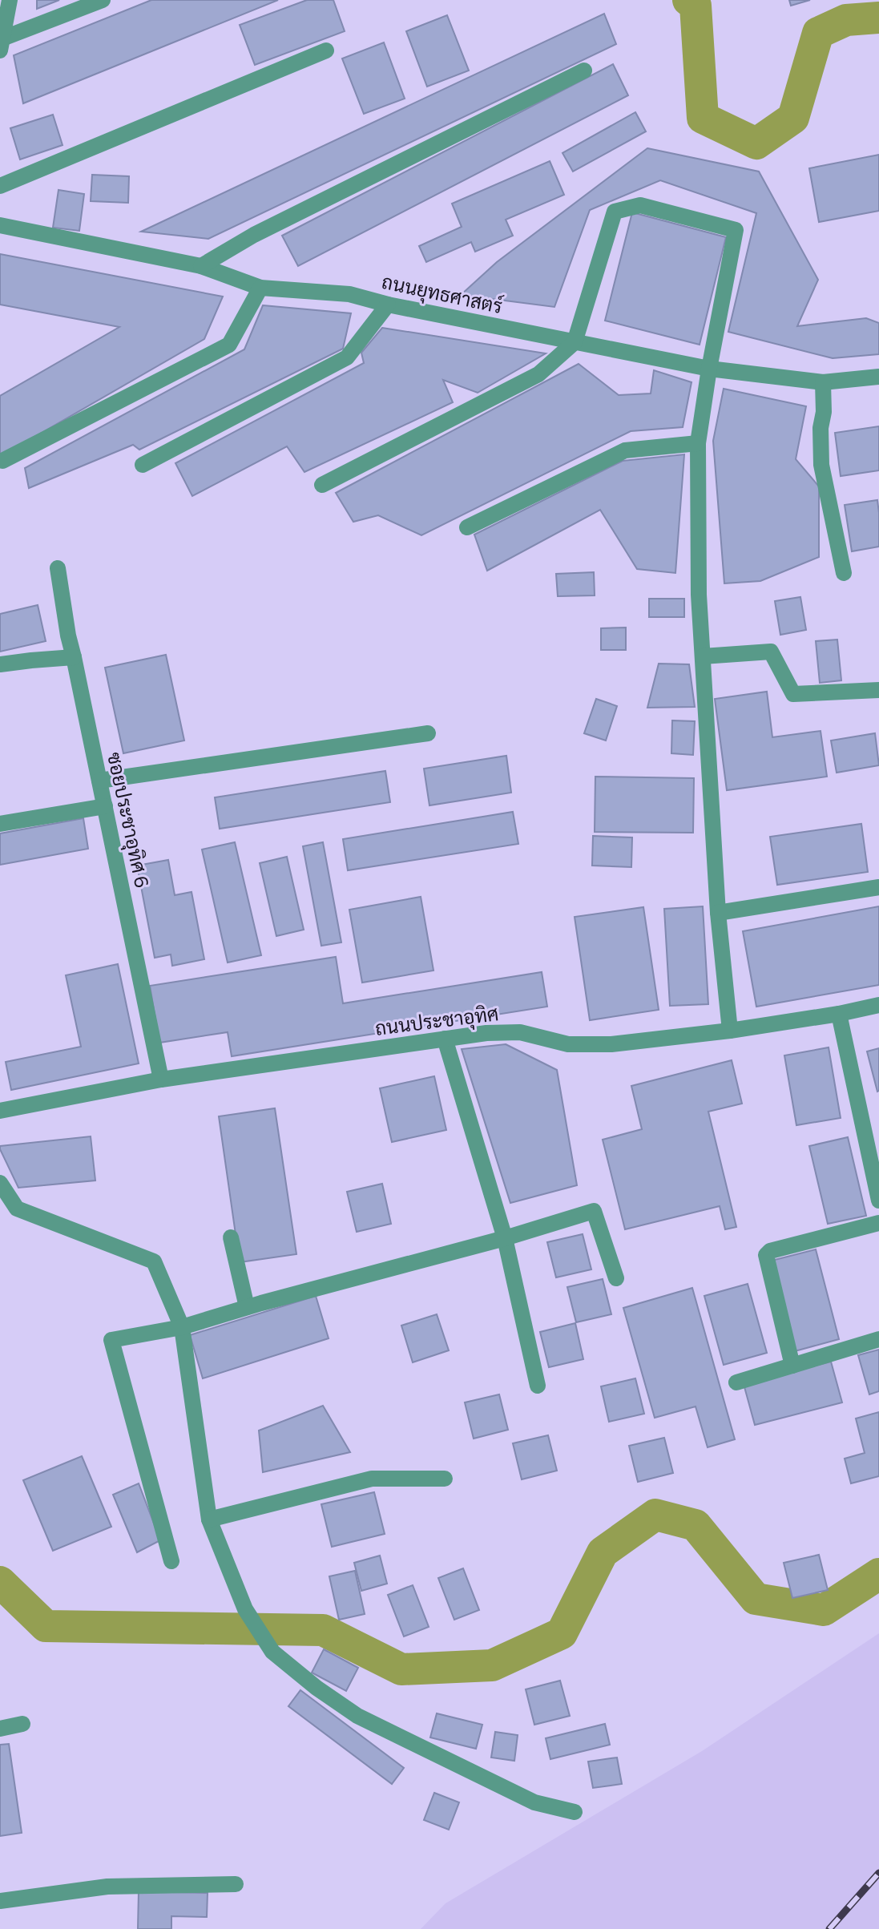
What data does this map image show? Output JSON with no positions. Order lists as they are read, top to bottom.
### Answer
{
  "streets": {
    "street": ["ถนนยุทธศาสตร์", "ซอยประชาอุทิศ 6", "ถนนประชาอุทิศ"]
  },
  "crossings": [
    ["ซอยประชาอุทิศ 6", "ถนนประชาอุทิศ"]
  ]
}
